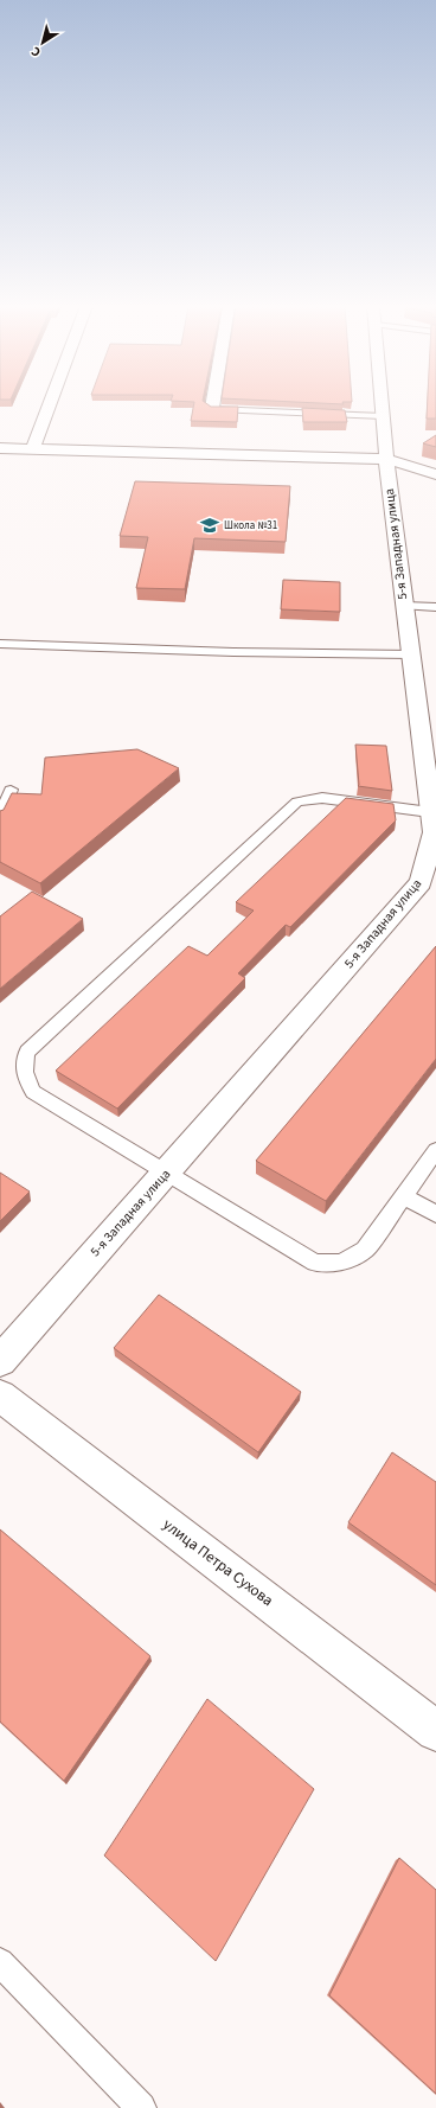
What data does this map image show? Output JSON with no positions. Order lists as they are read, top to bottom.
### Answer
{
  "streets": {
    "street": ["5-я Западная улица", "улица Петра Сухова"]
  },
  "places": {
    "school or university": ["Школа №31"]
  },
  "north": "bottom left"
}
